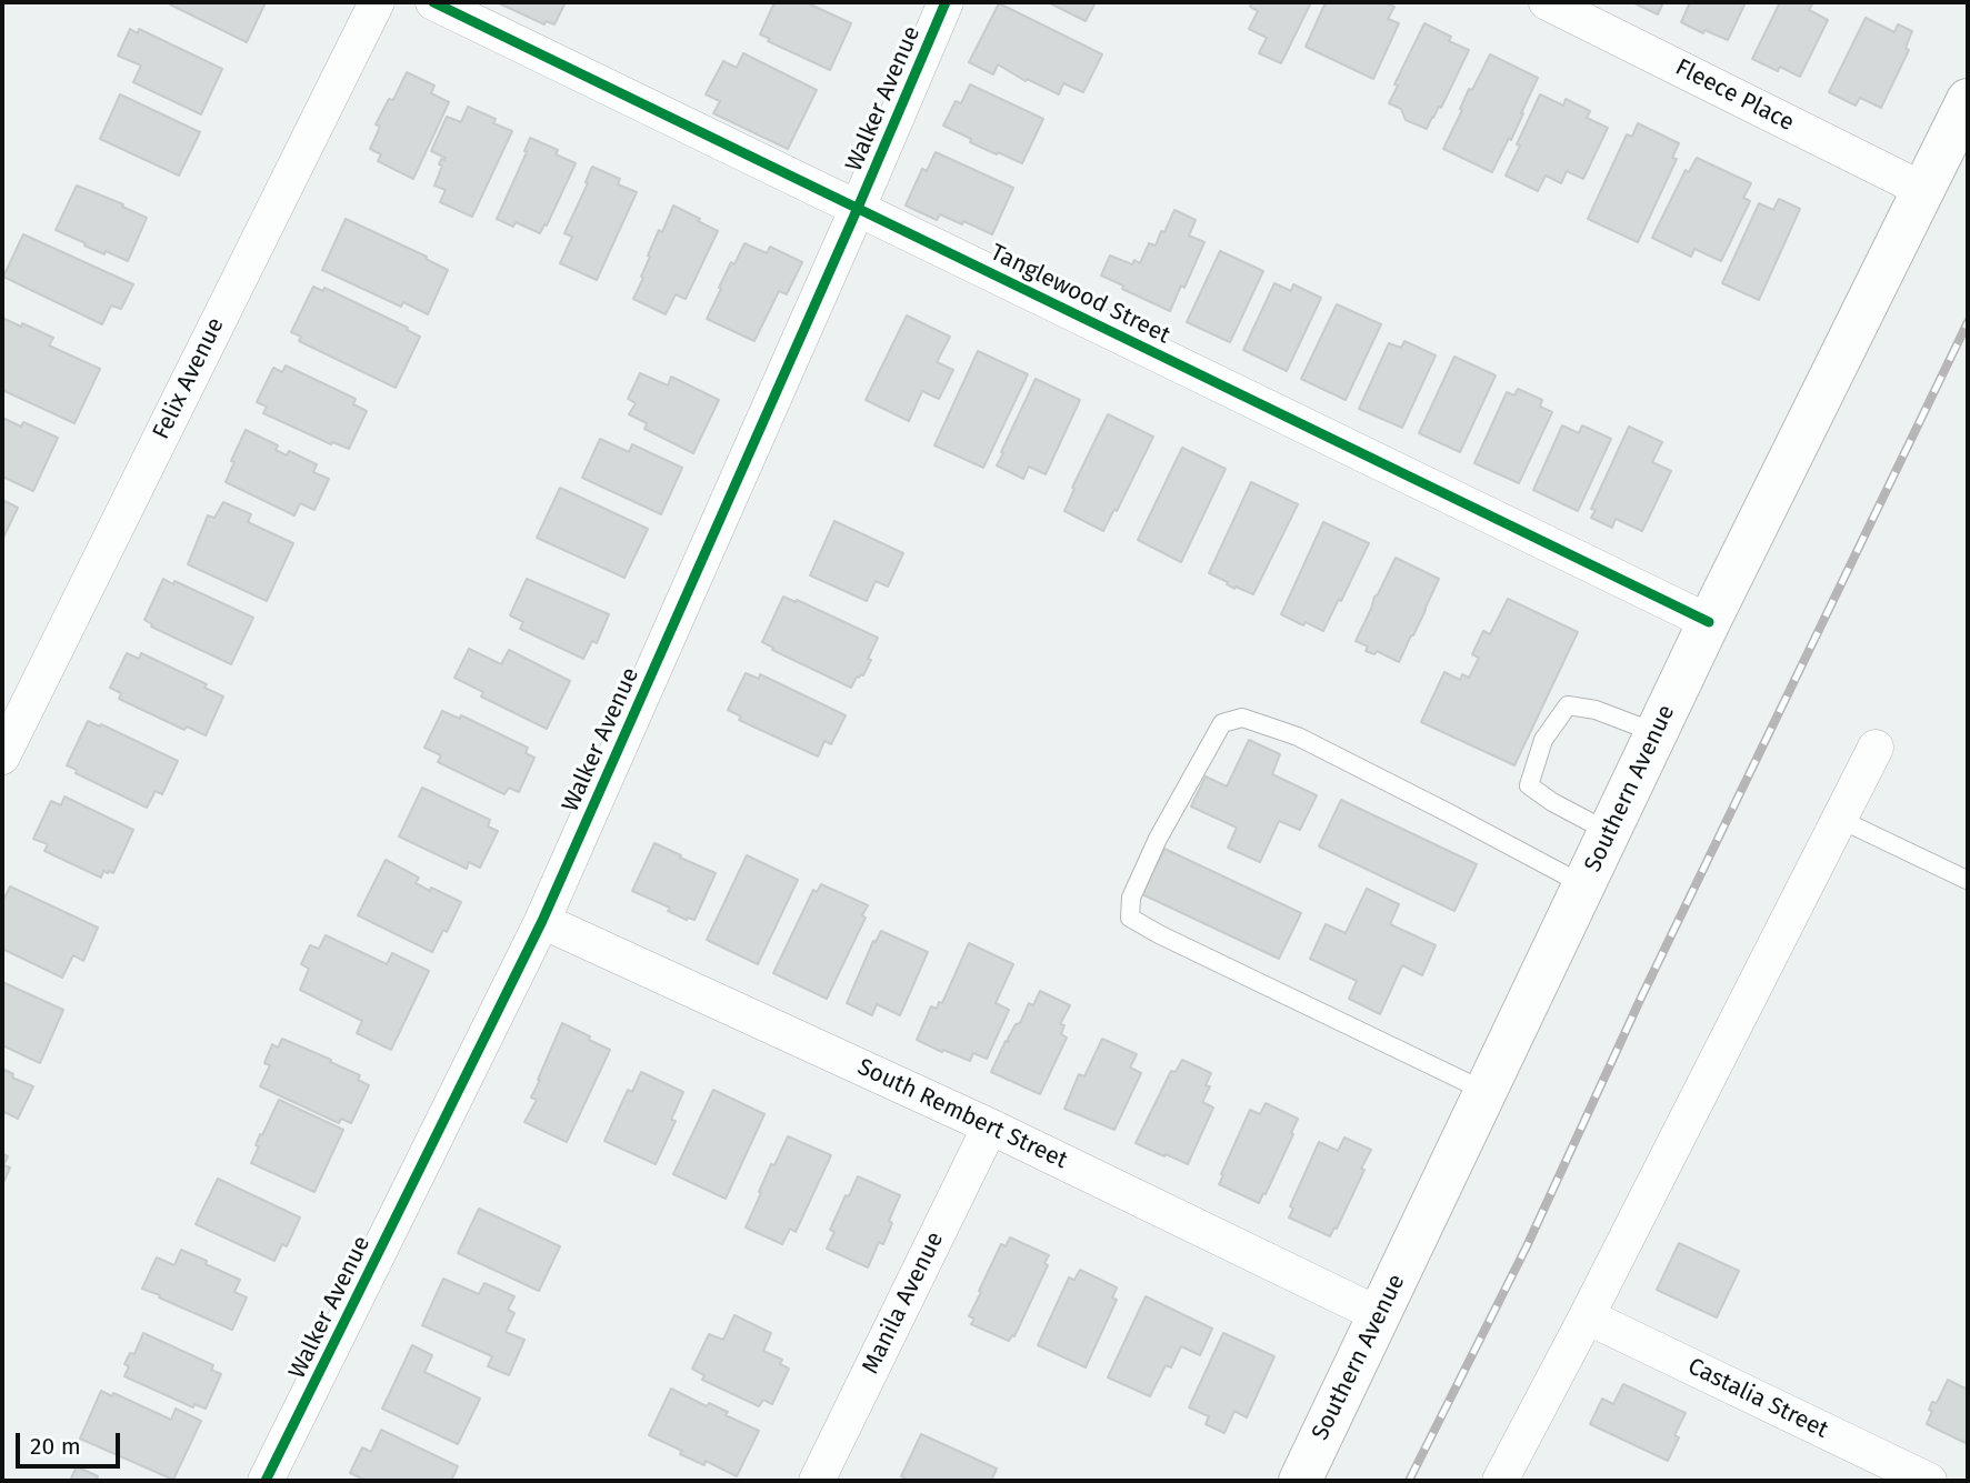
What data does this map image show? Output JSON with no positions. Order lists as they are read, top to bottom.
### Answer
{
  "streets": {
    "main road": ["Southern Avenue"],
    "street": [
      "Fleece Place",
      "Walker Avenue",
      "Tanglewood Street",
      "Felix Avenue",
      "South Rembert Street",
      "Manila Avenue",
      "Castalia Street"
    ]
  },
  "crossings": [
    ["Fleece Place", "Southern Avenue"],
    ["Walker Avenue", "Tanglewood Street"],
    ["Walker Avenue", "South Rembert Street"],
    ["Tanglewood Street", "Southern Avenue"],
    ["Southern Avenue", "South Rembert Street"],
    ["South Rembert Street", "Manila Avenue"]
  ],
  "scale_bar": "20 m"
}
